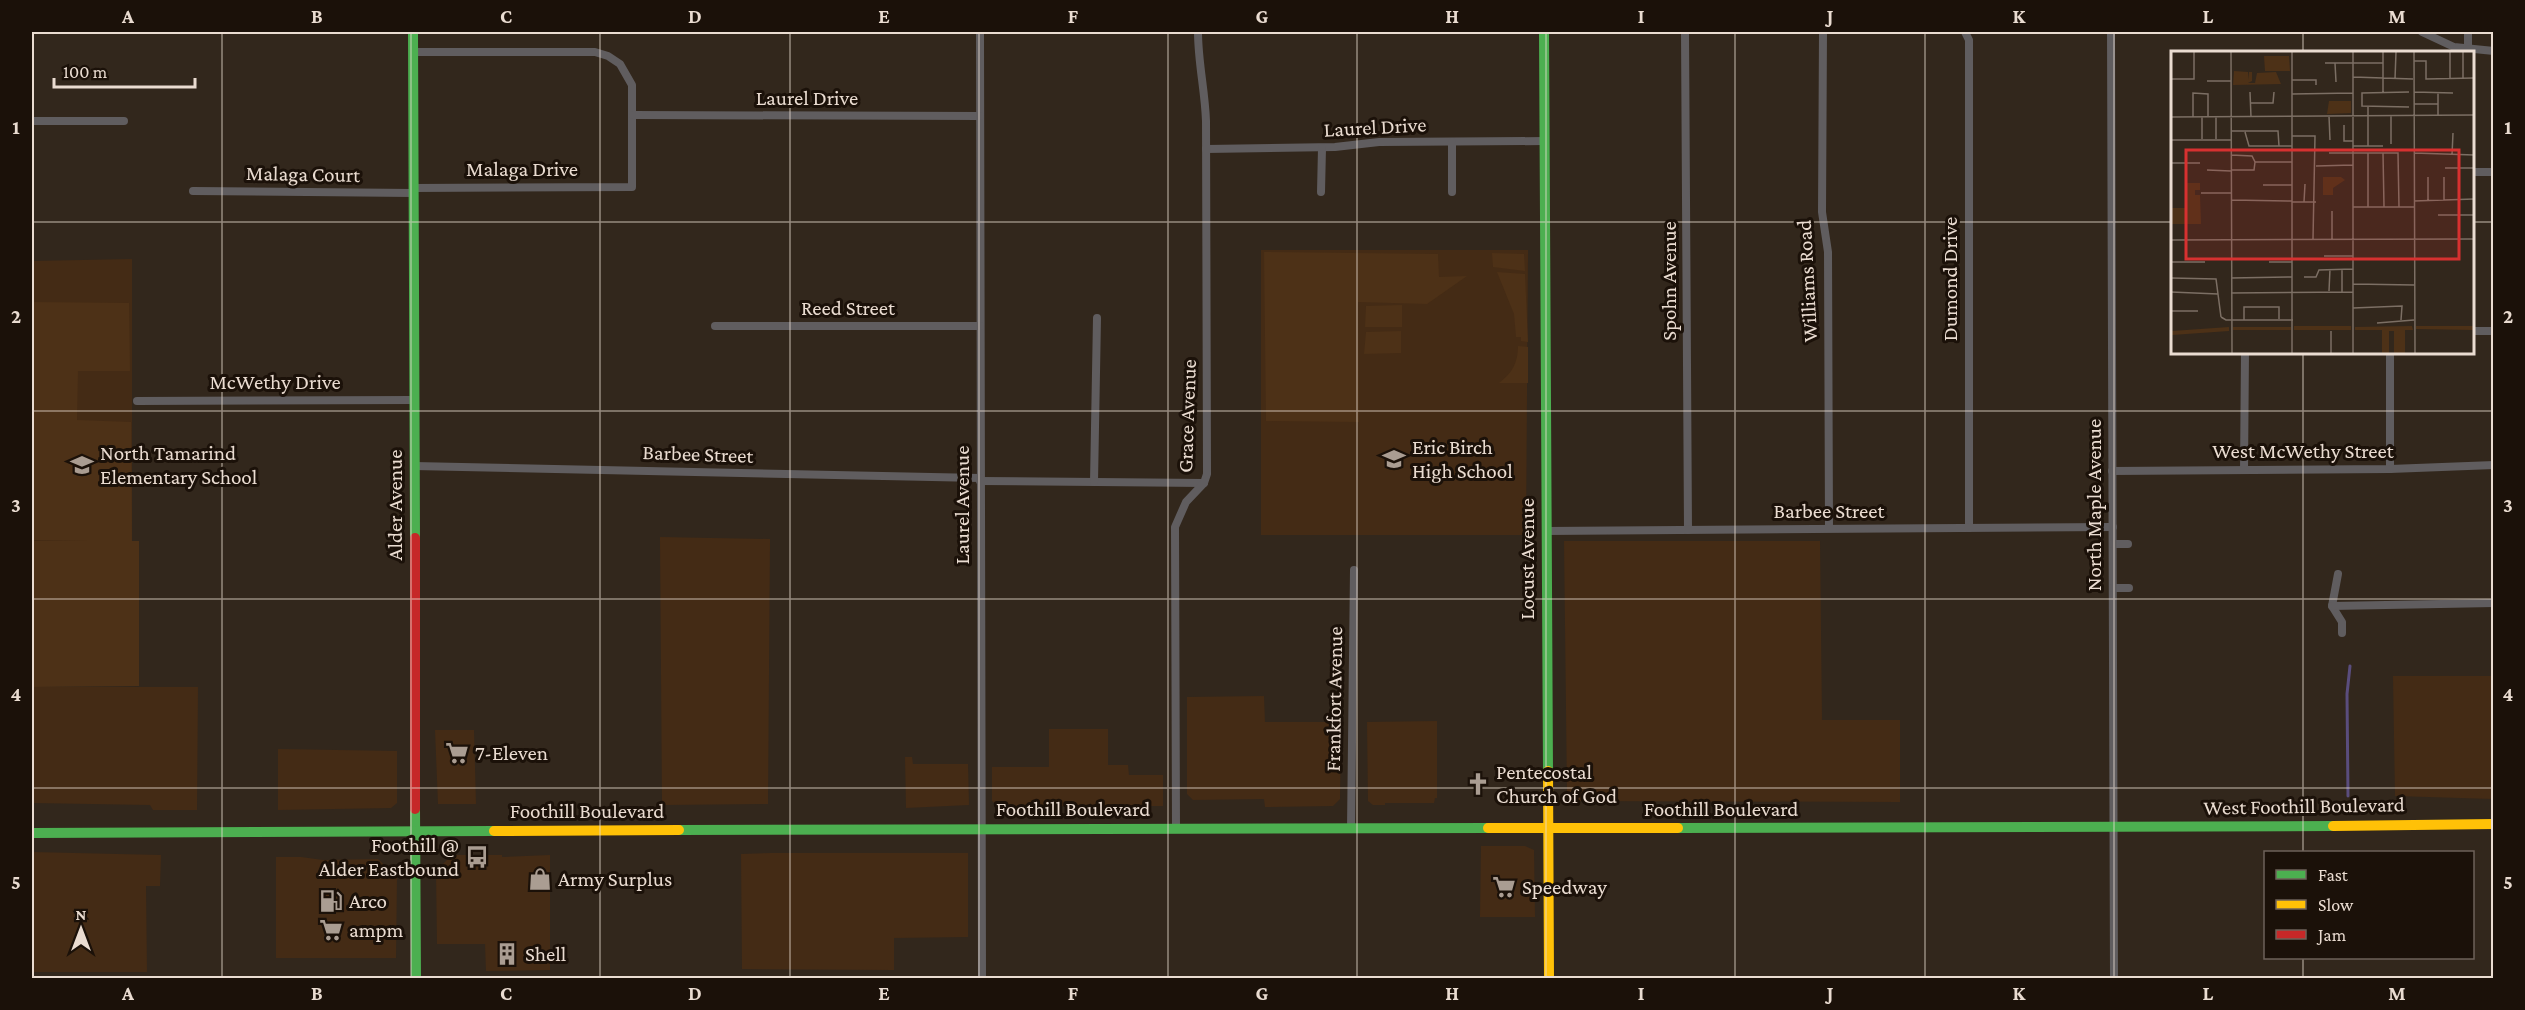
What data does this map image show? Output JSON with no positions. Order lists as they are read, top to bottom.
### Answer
{
  "streets": {
    "main road": [
      "Alder Avenue",
      "Locust Avenue",
      "West Foothill Boulevard",
      "Foothill Boulevard"
    ],
    "street": [
      "Laurel Drive",
      "Malaga Drive",
      "Malaga Court",
      "Dumond Drive",
      "Spohn Avenue",
      "Williams Road",
      "Reed Street",
      "McWethy Drive",
      "Grace Avenue",
      "West McWethy Street",
      "Barbee Street",
      "Laurel Avenue",
      "North Maple Avenue",
      "Frankfort Avenue"
    ]
  },
  "crossings": [
    ["Laurel Drive", "Malaga Drive"],
    ["Laurel Drive", "Grace Avenue"],
    ["Laurel Drive", "Laurel Avenue"],
    ["Laurel Drive", "Locust Avenue"],
    ["Malaga Drive", "Malaga Court"],
    ["Malaga Drive", "Alder Avenue"],
    ["Malaga Court", "Alder Avenue"],
    ["Dumond Drive", "Barbee Street"],
    ["Spohn Avenue", "Barbee Street"],
    ["Williams Road", "Barbee Street"],
    ["Reed Street", "Laurel Avenue"],
    ["McWethy Drive", "Alder Avenue"],
    ["Grace Avenue", "Barbee Street"],
    ["Grace Avenue", "Foothill Boulevard"],
    ["West McWethy Street", "North Maple Avenue"],
    ["Barbee Street", "Alder Avenue"],
    ["Barbee Street", "Laurel Avenue"],
    ["Barbee Street", "North Maple Avenue"],
    ["Barbee Street", "Locust Avenue"],
    ["Alder Avenue", "Foothill Boulevard"],
    ["Laurel Avenue", "Foothill Boulevard"],
    ["North Maple Avenue", "West Foothill Boulevard"],
    ["North Maple Avenue", "Foothill Boulevard"],
    ["Locust Avenue", "Foothill Boulevard"],
    ["Frankfort Avenue", "Foothill Boulevard"],
    ["West Foothill Boulevard", "Foothill Boulevard"]
  ],
  "places": {
    "school or university": ["Eric Birch High School", "North Tamarind Elementary School"],
    "supermarket": ["7-Eleven", "Speedway", "ampm"],
    "church": ["Pentecostal Church of God"],
    "bus stop": ["Foothill @ Alder Eastbound"],
    "shop": ["Army Surplus"],
    "fuel station": ["Arco"],
    "building": ["Shell"]
  },
  "legend": ["Fast", "Slow", "Jam"],
  "scale_bar": "100 m",
  "north": "top",
  "grid": {
    "columns": [
      "A",
      "B",
      "C",
      "D",
      "E",
      "F",
      "G",
      "H",
      "I",
      "J",
      "K",
      "L",
      "M"
    ],
    "rows": [
      "1",
      "2",
      "3",
      "4",
      "5"
    ]
  }
}
